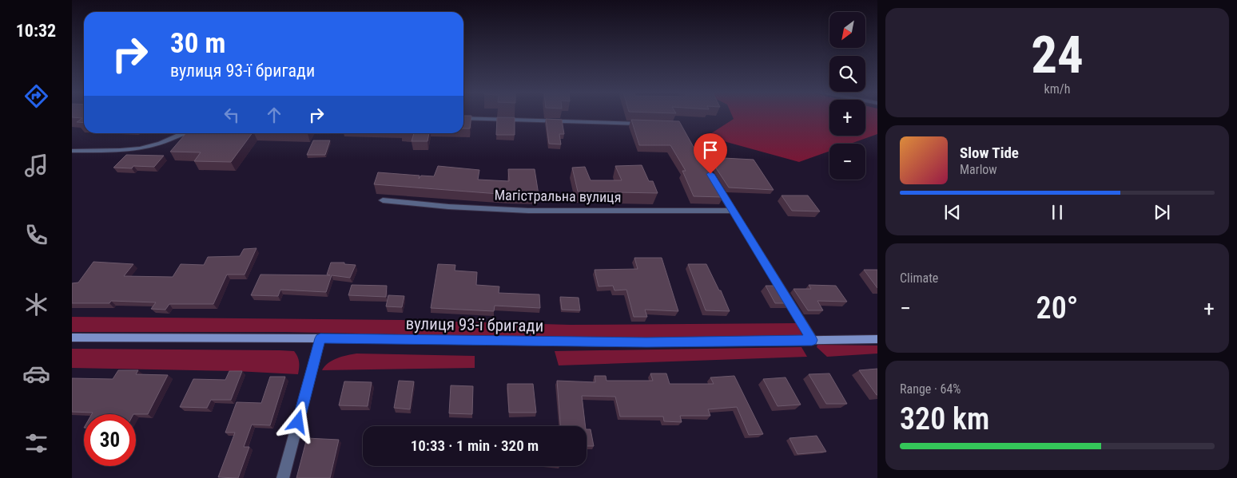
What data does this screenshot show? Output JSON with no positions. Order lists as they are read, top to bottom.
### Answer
{
  "streets": {
    "main road": ["вулиця 93-ї бригади"],
    "street": ["Магістральна вулиця"]
  },
  "north": "bottom left",
  "page": {
    "tabs": "10:32",
    "tile": [
      ["24", "km/h"],
      "Climate",
      ["Range · 64%", "320 km"]
    ],
    "map_buttons": ["+", "−"],
    "turn": ["30 m", "вулиця 93-ї бригади"],
    "song": ["Slow Tide", "Marlow"],
    "heat": ["−", "20°", "+"],
    "limit": "30",
    "trip": "10:33 · 1 min · 320 m"
  }
}
